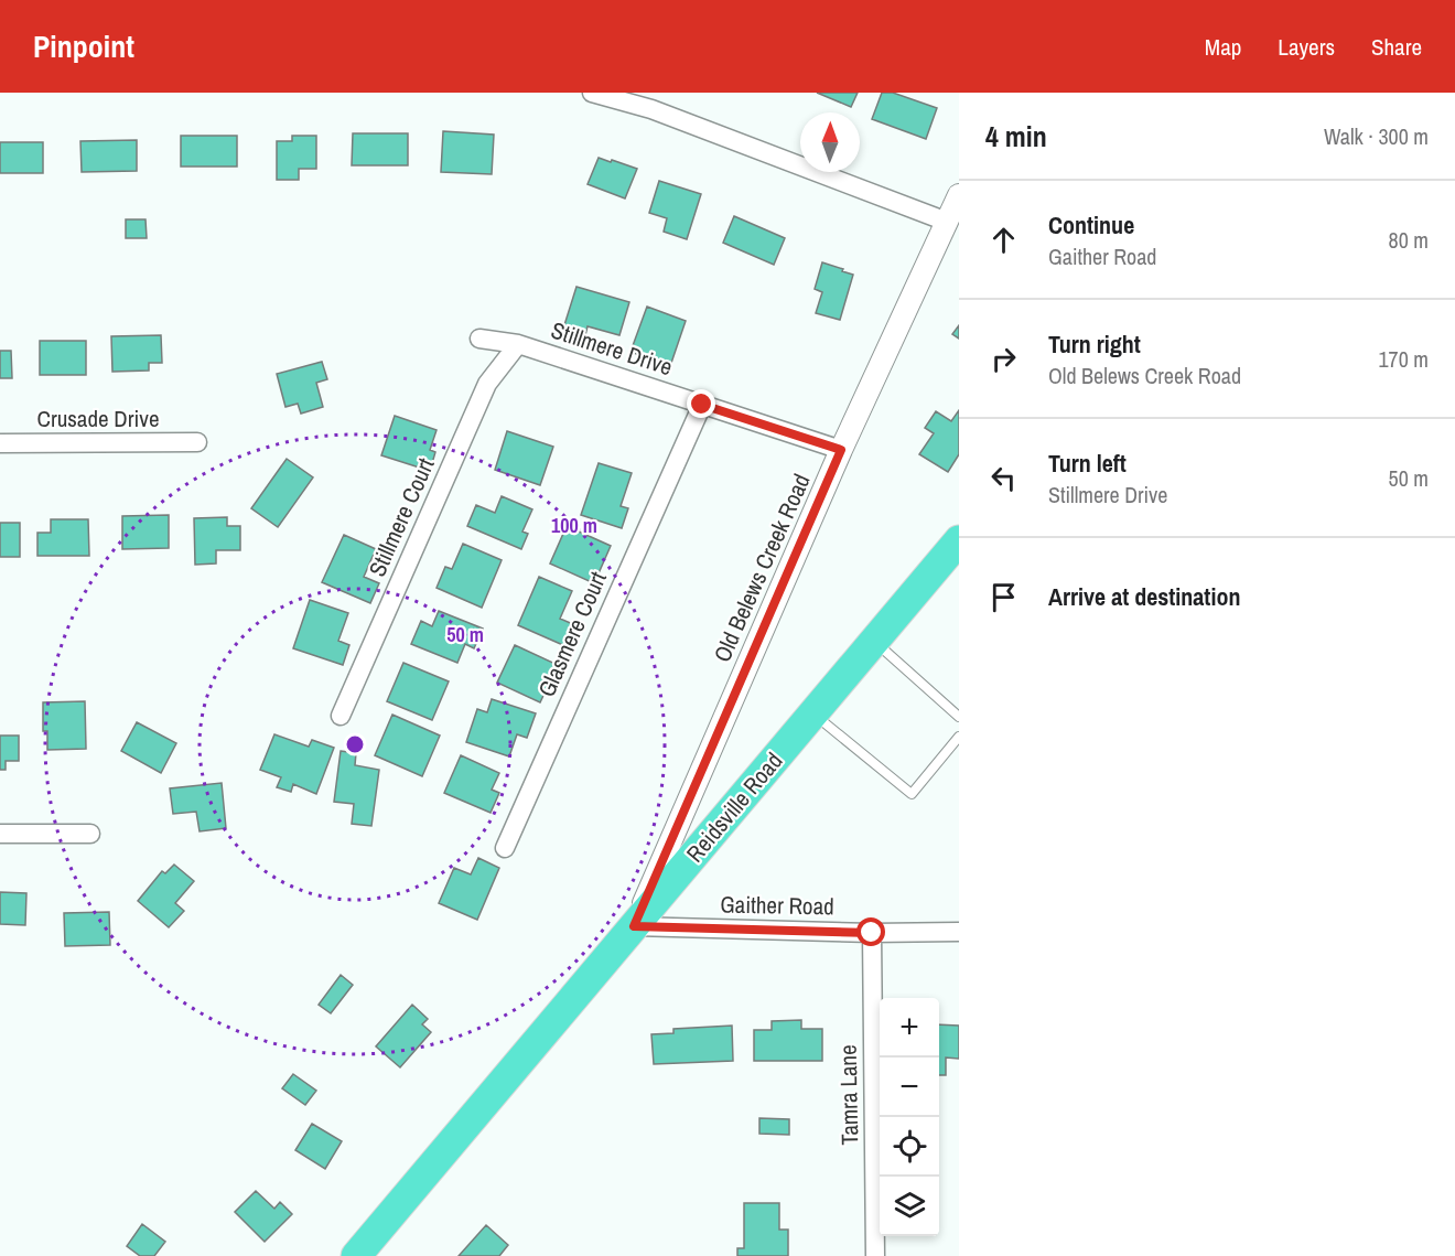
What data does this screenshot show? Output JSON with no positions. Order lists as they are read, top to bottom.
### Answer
{
  "streets": {
    "highway": ["Reidsville Road"],
    "street": [
      "Stillmere Drive",
      "Crusade Drive",
      "Stillmere Court",
      "Old Belews Creek Road",
      "Glasmere Court",
      "Gaither Road",
      "Tamra Lane"
    ]
  },
  "crossings": [
    ["Stillmere Drive", "Stillmere Court"],
    ["Stillmere Drive", "Old Belews Creek Road"],
    ["Stillmere Drive", "Glasmere Court"],
    ["Old Belews Creek Road", "Reidsville Road"],
    ["Old Belews Creek Road", "Gaither Road"],
    ["Reidsville Road", "Gaither Road"],
    ["Gaither Road", "Tamra Lane"]
  ],
  "north": "top",
  "page": {
    "header": "Pinpoint",
    "nav": ["Map", "Layers", "Share"],
    "heading": ["4 min", "Walk · 300 m"],
    "list": [
      ["Continue", "Gaither Road", "80 m"],
      ["Turn right", "Old Belews Creek Road", "170 m"],
      ["Turn left", "Stillmere Drive", "50 m"],
      "Arrive at destination"
    ],
    "map_buttons": ["+", "−"]
  },
  "rings": ["100 m", "50 m"]
}
